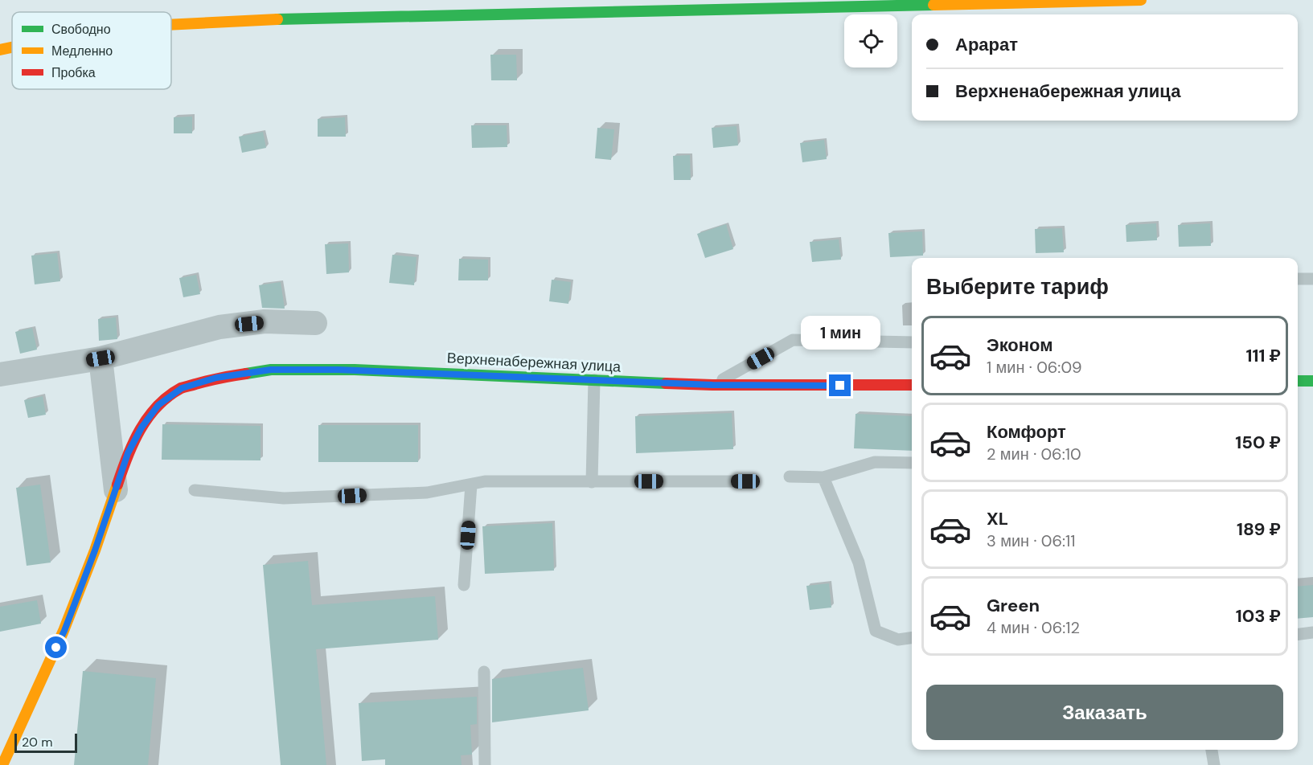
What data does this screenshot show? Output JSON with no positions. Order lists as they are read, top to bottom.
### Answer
{
  "streets": {
    "street": ["Верхненабережная улица"]
  },
  "legend": ["Свободно", "Медленно", "Пробка"],
  "scale_bar": "20 m",
  "page": {
    "banner": ["Арарат", "Верхненабережная улица"],
    "heading": "Выберите тариф",
    "bubble": "1 мин",
    "list": [
      {
        "name": "Эконом",
        "note": "1 мин · 06:09",
        "value": "111 ₽"
      },
      {
        "name": "Комфорт",
        "note": "2 мин · 06:10",
        "value": "150 ₽"
      },
      {
        "name": "XL",
        "note": "3 мин · 06:11",
        "value": "189 ₽"
      },
      {
        "name": "Green",
        "note": "4 мин · 06:12",
        "value": "103 ₽"
      }
    ],
    "buttons": "Заказать",
    "scale": "20 m"
  }
}
